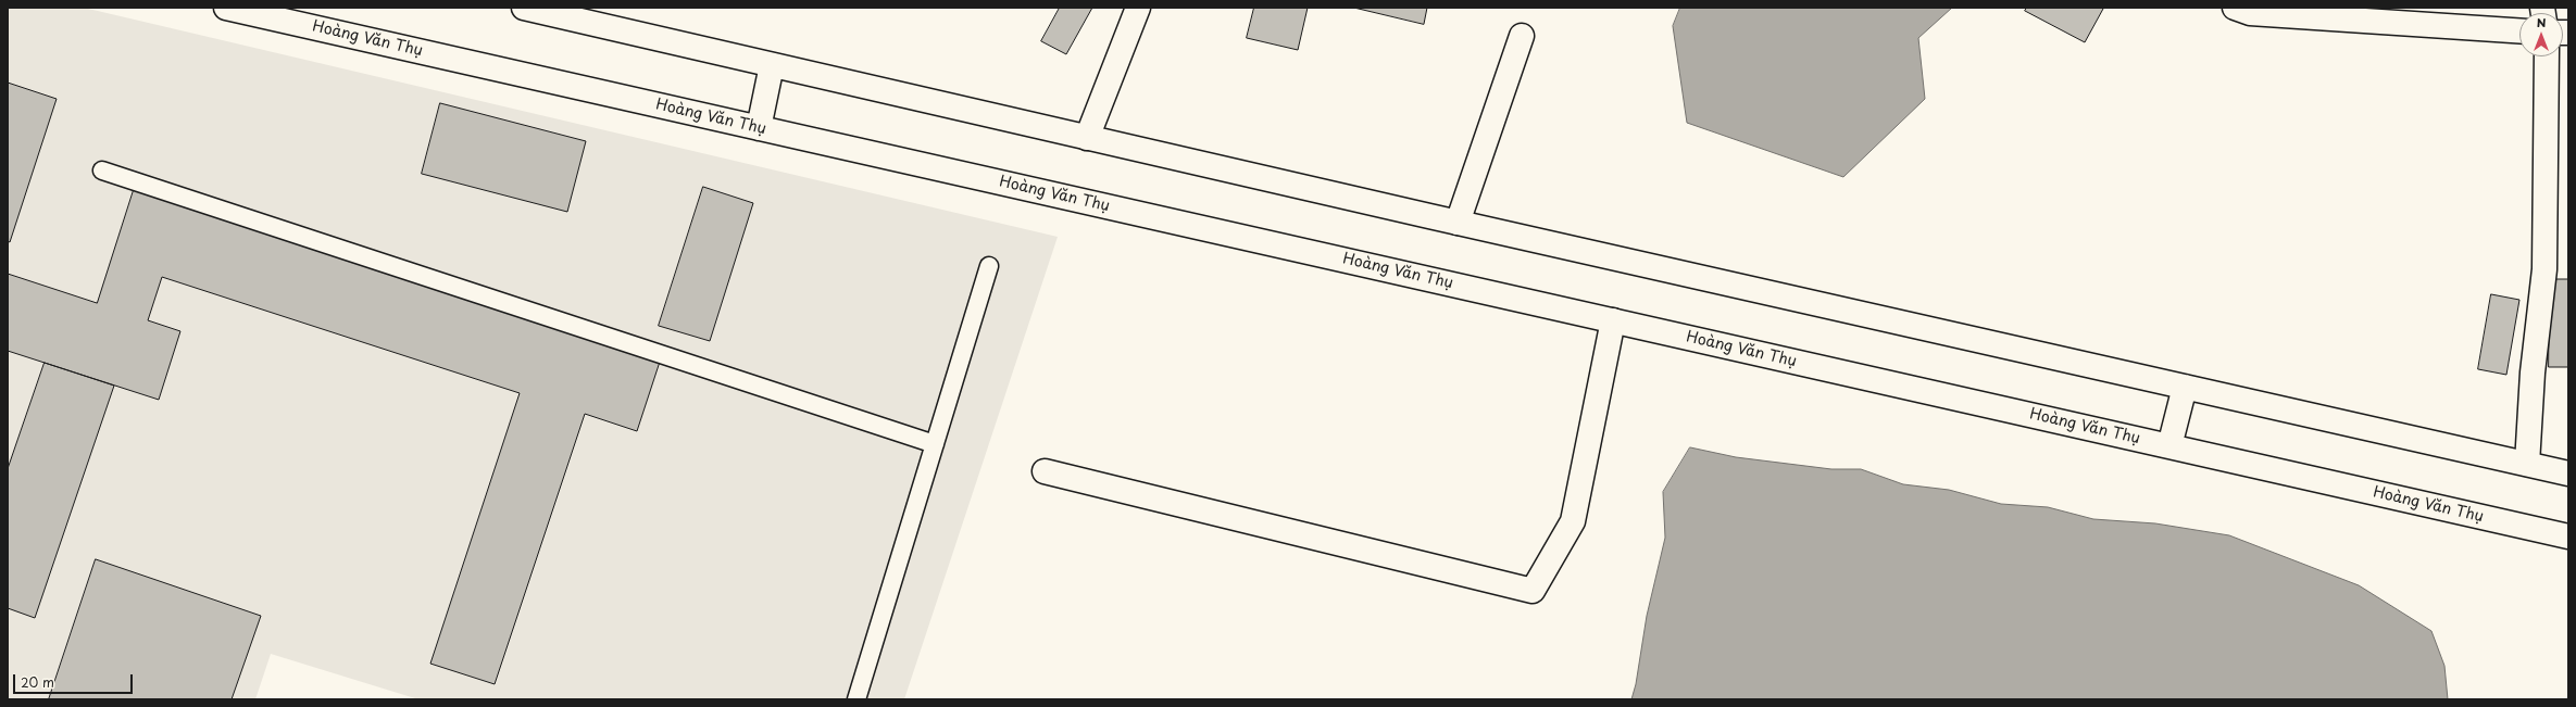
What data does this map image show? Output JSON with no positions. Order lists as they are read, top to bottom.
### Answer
{
  "streets": {
    "main road": ["Hoàng Văn Thụ"]
  },
  "scale_bar": "20 m",
  "north": "top"
}
